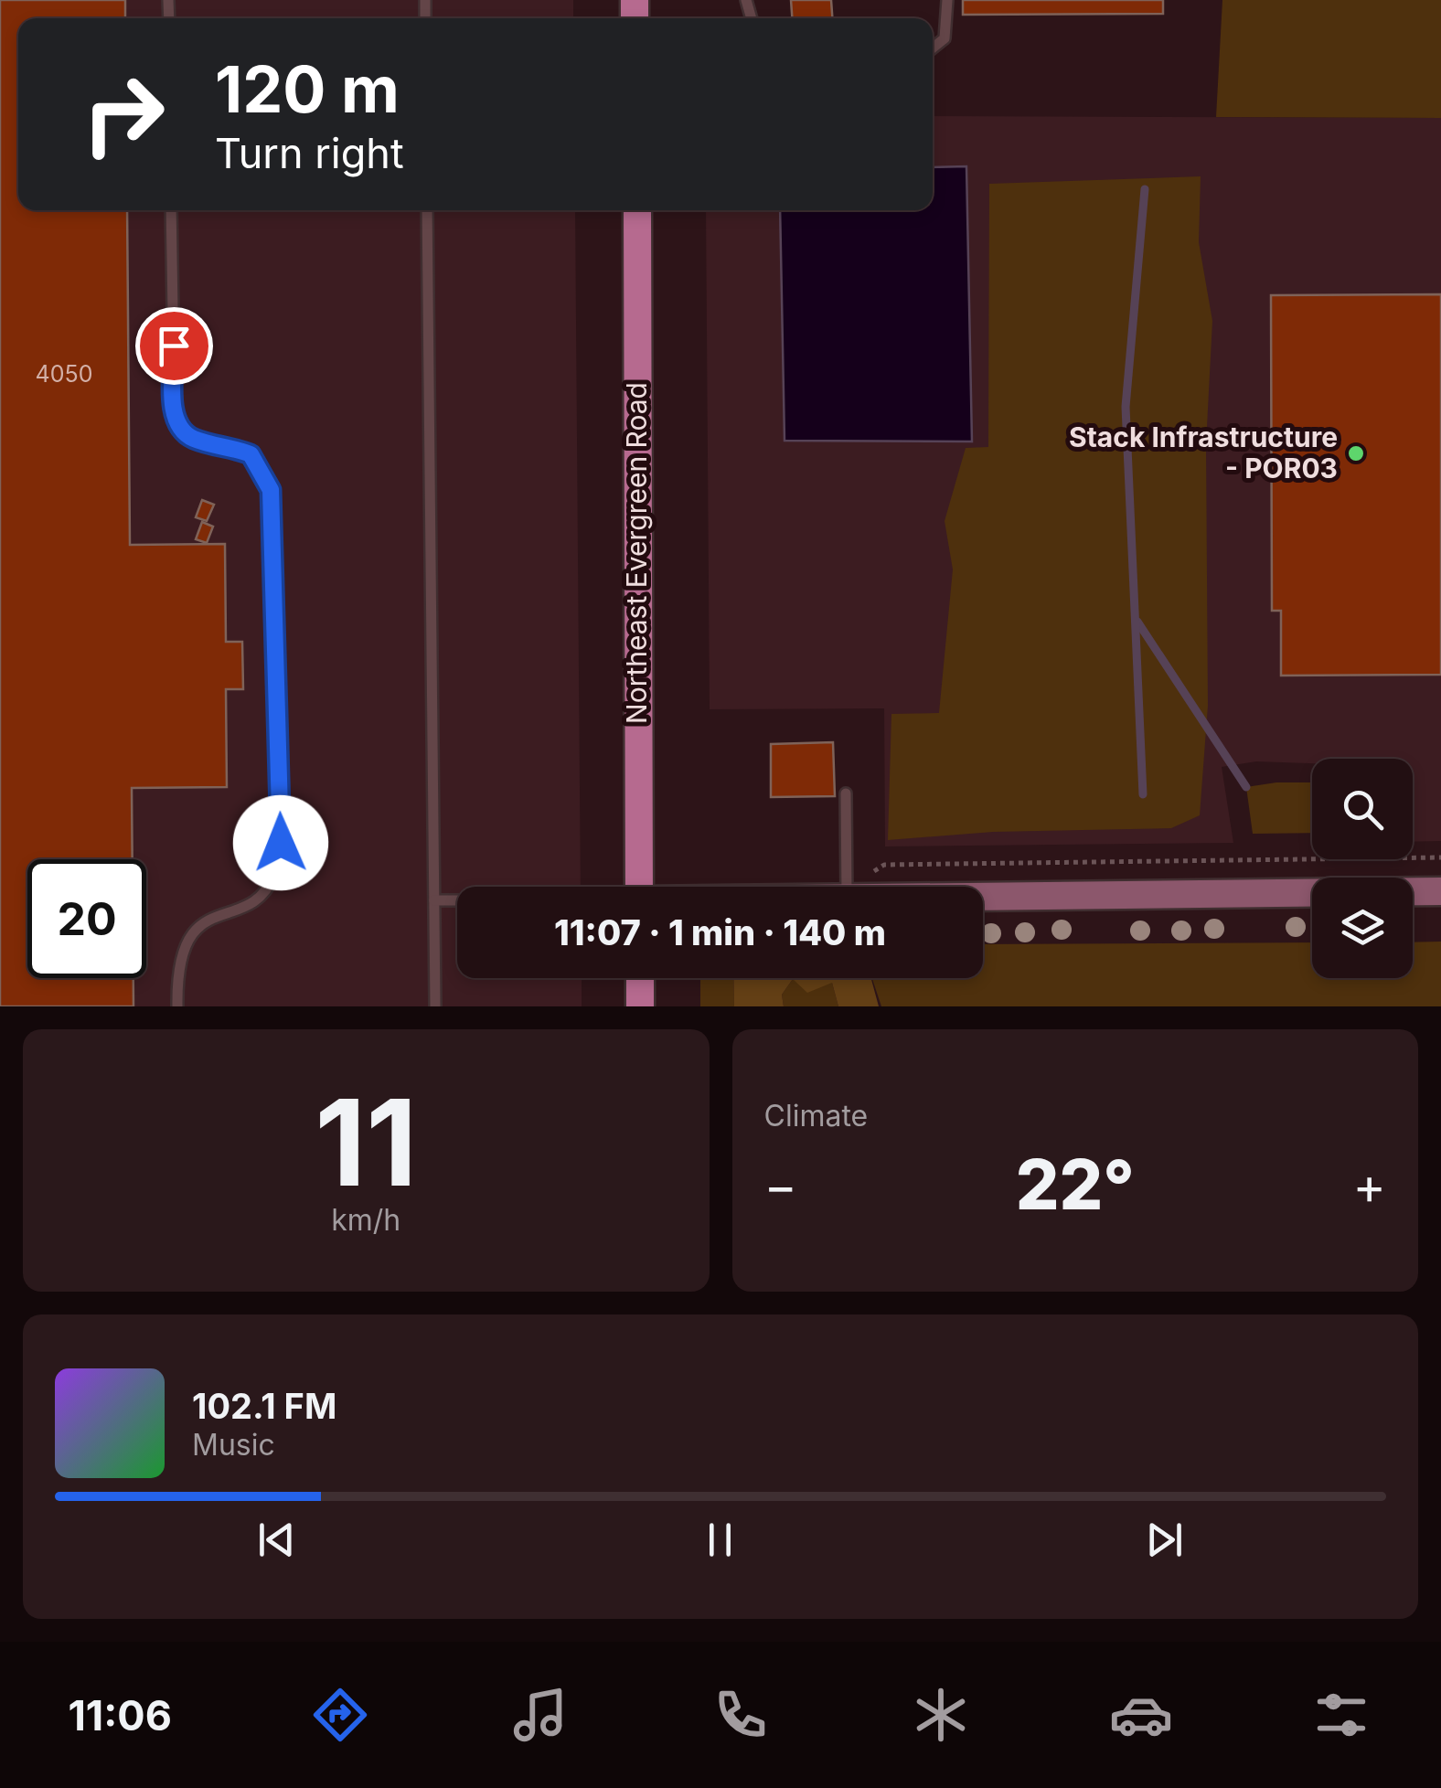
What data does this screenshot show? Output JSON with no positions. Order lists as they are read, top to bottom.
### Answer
{
  "streets": {
    "main road": ["Northeast Evergreen Road"]
  },
  "places": ["Stack Infrastructure - POR03"],
  "house_numbers": ["4050"],
  "page": {
    "turn": ["120 m", "Turn right"],
    "limit": "20",
    "trip": "11:07 · 1 min · 140 m",
    "tile": [
      ["11", "km/h"],
      "Climate"
    ],
    "heat": ["−", "22°", "+"],
    "song": ["102.1 FM", "Music"],
    "tabs": "11:06"
  }
}
